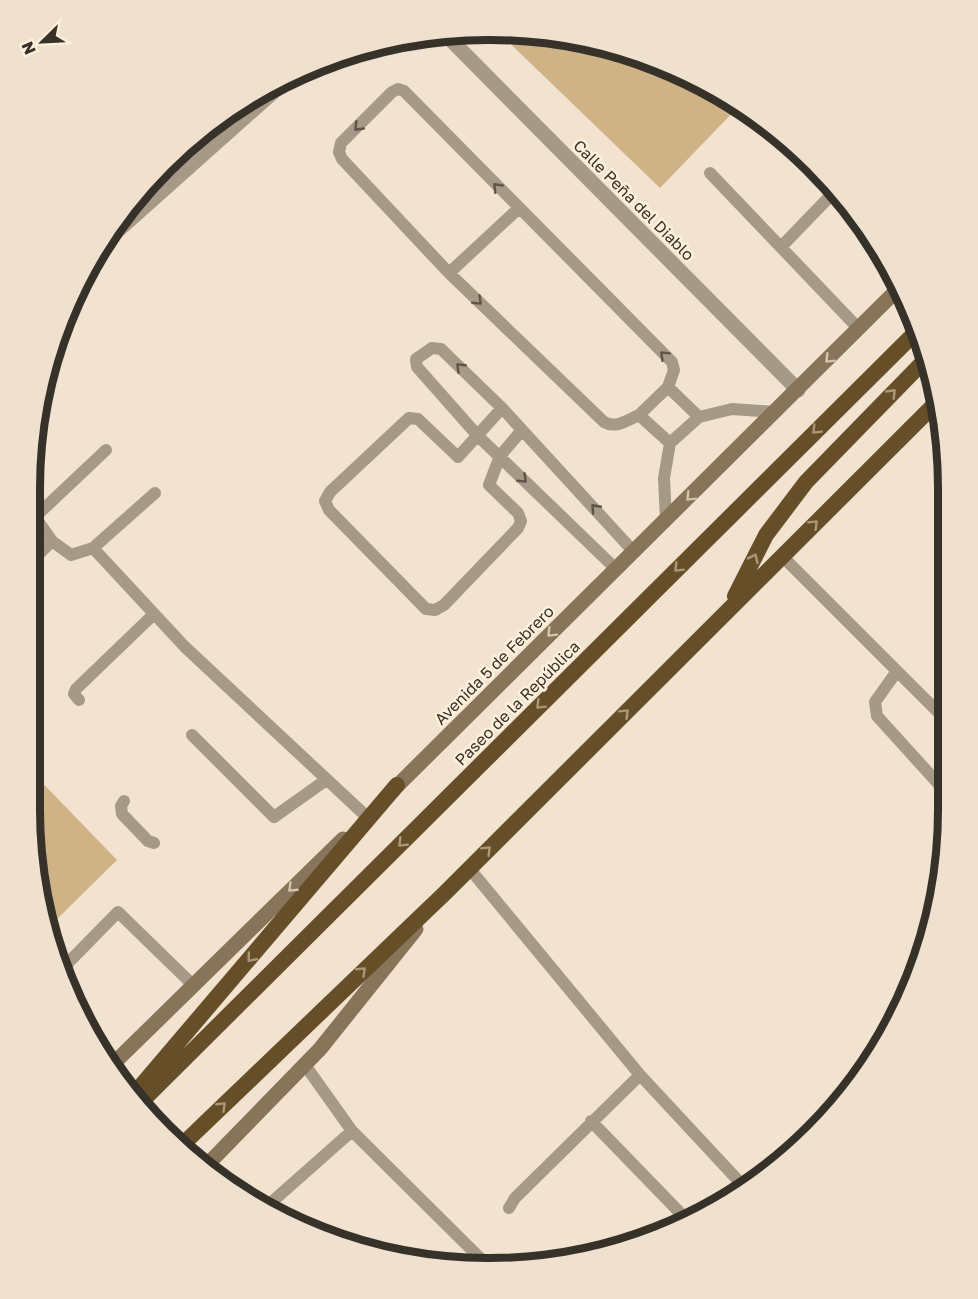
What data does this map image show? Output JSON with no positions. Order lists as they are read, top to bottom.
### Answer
{
  "streets": {
    "highway": ["Paseo de la República"],
    "main road": ["Avenida 5 de Febrero"],
    "street": ["Calle Peña del Diablo"]
  },
  "crossings": [
    ["Calle Peña del Diablo", "Avenida 5 de Febrero"]
  ],
  "one_way": ["Avenida 5 de Febrero"],
  "north": "bottom left"
}
